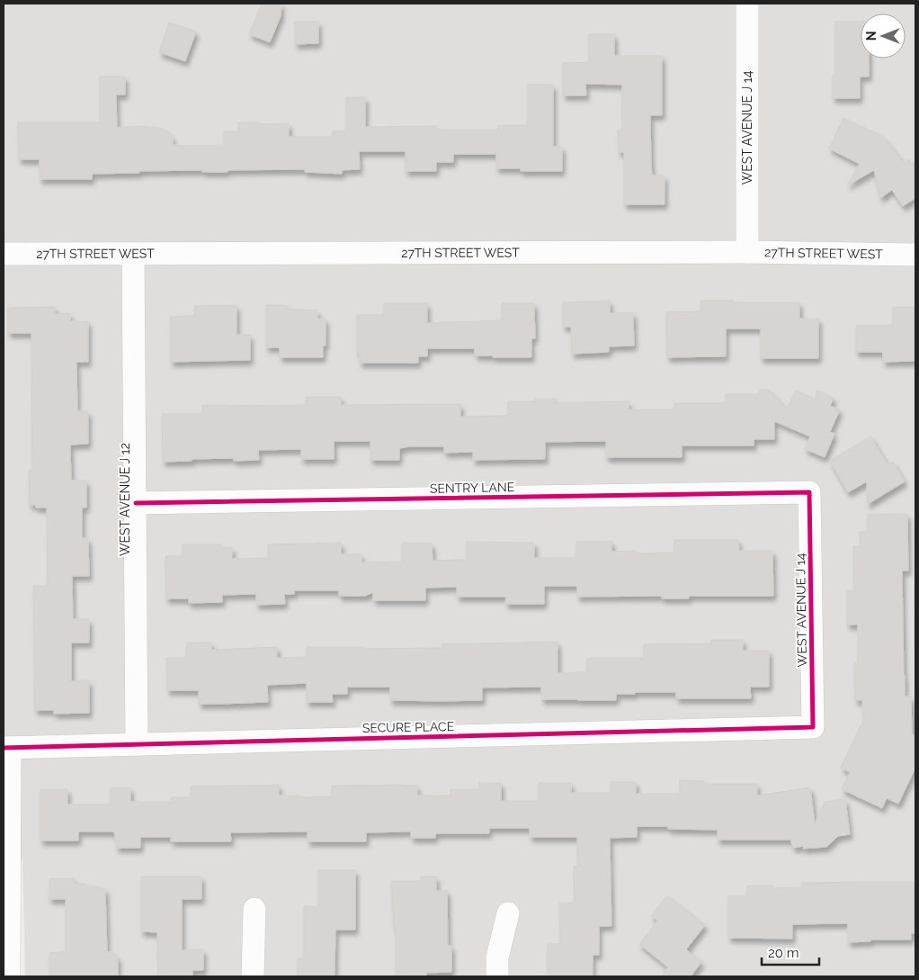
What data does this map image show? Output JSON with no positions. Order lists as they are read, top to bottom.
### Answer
{
  "streets": {
    "street": [
      "WEST AVENUE J 14",
      "27TH STREET WEST",
      "SENTRY LANE",
      "WEST AVENUE J 12",
      "SECURE PLACE"
    ]
  },
  "crossings": [
    ["WEST AVENUE J 14", "27TH STREET WEST"],
    ["WEST AVENUE J 14", "SENTRY LANE"],
    ["WEST AVENUE J 14", "SECURE PLACE"],
    ["27TH STREET WEST", "WEST AVENUE J 12"],
    ["SENTRY LANE", "WEST AVENUE J 12"],
    ["WEST AVENUE J 12", "SECURE PLACE"]
  ],
  "scale_bar": "20 m",
  "north": "left"
}
